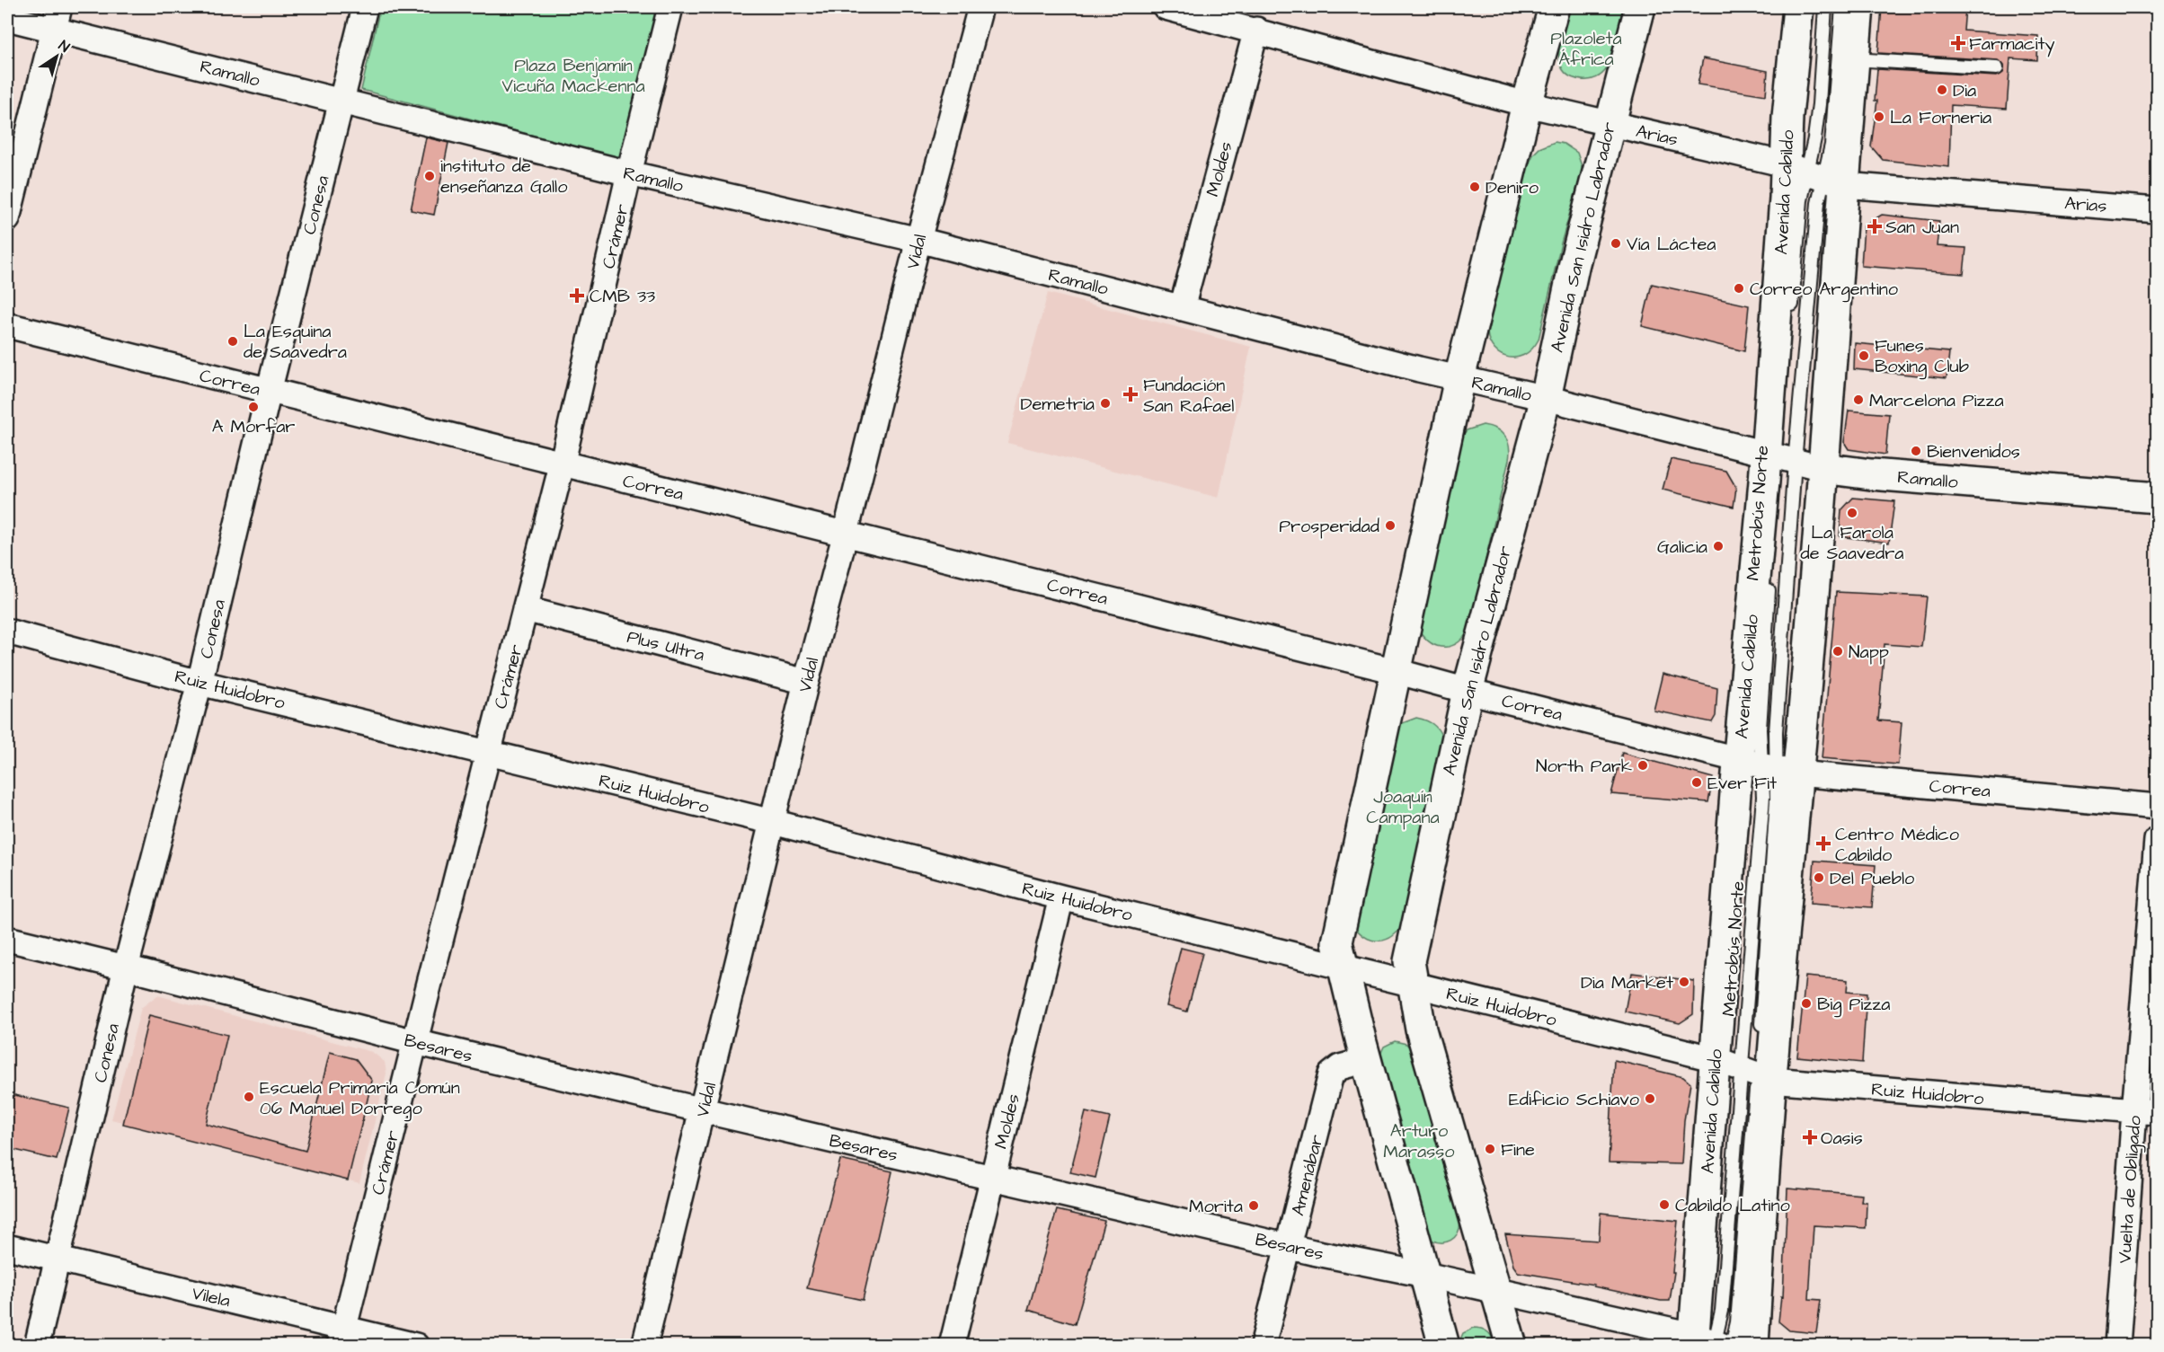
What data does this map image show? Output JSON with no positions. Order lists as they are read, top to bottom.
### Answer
{
  "streets": {
    "street": [
      "Ramallo",
      "Arias",
      "Moldes",
      "Avenida Cabildo",
      "Conesa",
      "Crámer",
      "Avenida San Isidro Labrador",
      "Vidal",
      "Correa",
      "Plus Ultra",
      "Ruiz Huidobro",
      "Besares",
      "Amenábar",
      "Vuelta de Obligado",
      "Vilela"
    ],
    "lane": ["Metrobús Norte"]
  },
  "crossings": [
    ["Ramallo", "Moldes"],
    ["Ramallo", "Avenida Cabildo"],
    ["Ramallo", "Conesa"],
    ["Ramallo", "Crámer"],
    ["Ramallo", "Avenida San Isidro Labrador"],
    ["Ramallo", "Vidal"],
    ["Ramallo", "Metrobús Norte"],
    ["Arias", "Moldes"],
    ["Arias", "Avenida Cabildo"],
    ["Arias", "Avenida San Isidro Labrador"],
    ["Arias", "Metrobús Norte"],
    ["Moldes", "Ruiz Huidobro"],
    ["Moldes", "Besares"],
    ["Avenida Cabildo", "Correa"],
    ["Avenida Cabildo", "Metrobús Norte"],
    ["Avenida Cabildo", "Ruiz Huidobro"],
    ["Avenida Cabildo", "Besares"],
    ["Conesa", "Correa"],
    ["Conesa", "Ruiz Huidobro"],
    ["Conesa", "Besares"],
    ["Conesa", "Vilela"],
    ["Crámer", "Correa"],
    ["Crámer", "Plus Ultra"],
    ["Crámer", "Ruiz Huidobro"],
    ["Crámer", "Besares"],
    ["Crámer", "Vilela"],
    ["Avenida San Isidro Labrador", "Correa"],
    ["Avenida San Isidro Labrador", "Ruiz Huidobro"],
    ["Avenida San Isidro Labrador", "Besares"],
    ["Vidal", "Correa"],
    ["Vidal", "Plus Ultra"],
    ["Vidal", "Ruiz Huidobro"],
    ["Vidal", "Besares"],
    ["Correa", "Metrobús Norte"],
    ["Ruiz Huidobro", "Vuelta de Obligado"],
    ["Besares", "Amenábar"]
  ],
  "parks": [
    "Plazoleta África",
    "Plaza Benjamín Vicuña Mackenna",
    "Joaquín Campana",
    "Arturo Marasso"
  ],
  "places": {
    "health": [
      "Farmacity",
      "San Juan",
      "CMB 33",
      "Fundación San Rafael",
      "Centro Médico Cabildo",
      "Oasis"
    ],
    "other": [
      "Dia",
      "La Forneria",
      "instituto de enseñanza Gallo",
      "Deniro",
      "Vía Láctea",
      "Correo Argentino",
      "La Esquina de Saavedra",
      "Funes Boxing Club",
      "Marcelona Pizza",
      "Demetria",
      "A Morfar",
      "Bienvenidos",
      "La Farola de Saavedra",
      "Prosperidad",
      "Galicia",
      "Napp",
      "North Park",
      "Ever Fit",
      "Del Pueblo",
      "Dia Market",
      "Big Pizza",
      "Escuela Primaria Común 06 Manuel Dorrego",
      "Edificio Schiavo",
      "Fine",
      "Cabildo Latino",
      "Morita"
    ]
  },
  "north": "top right"
}
